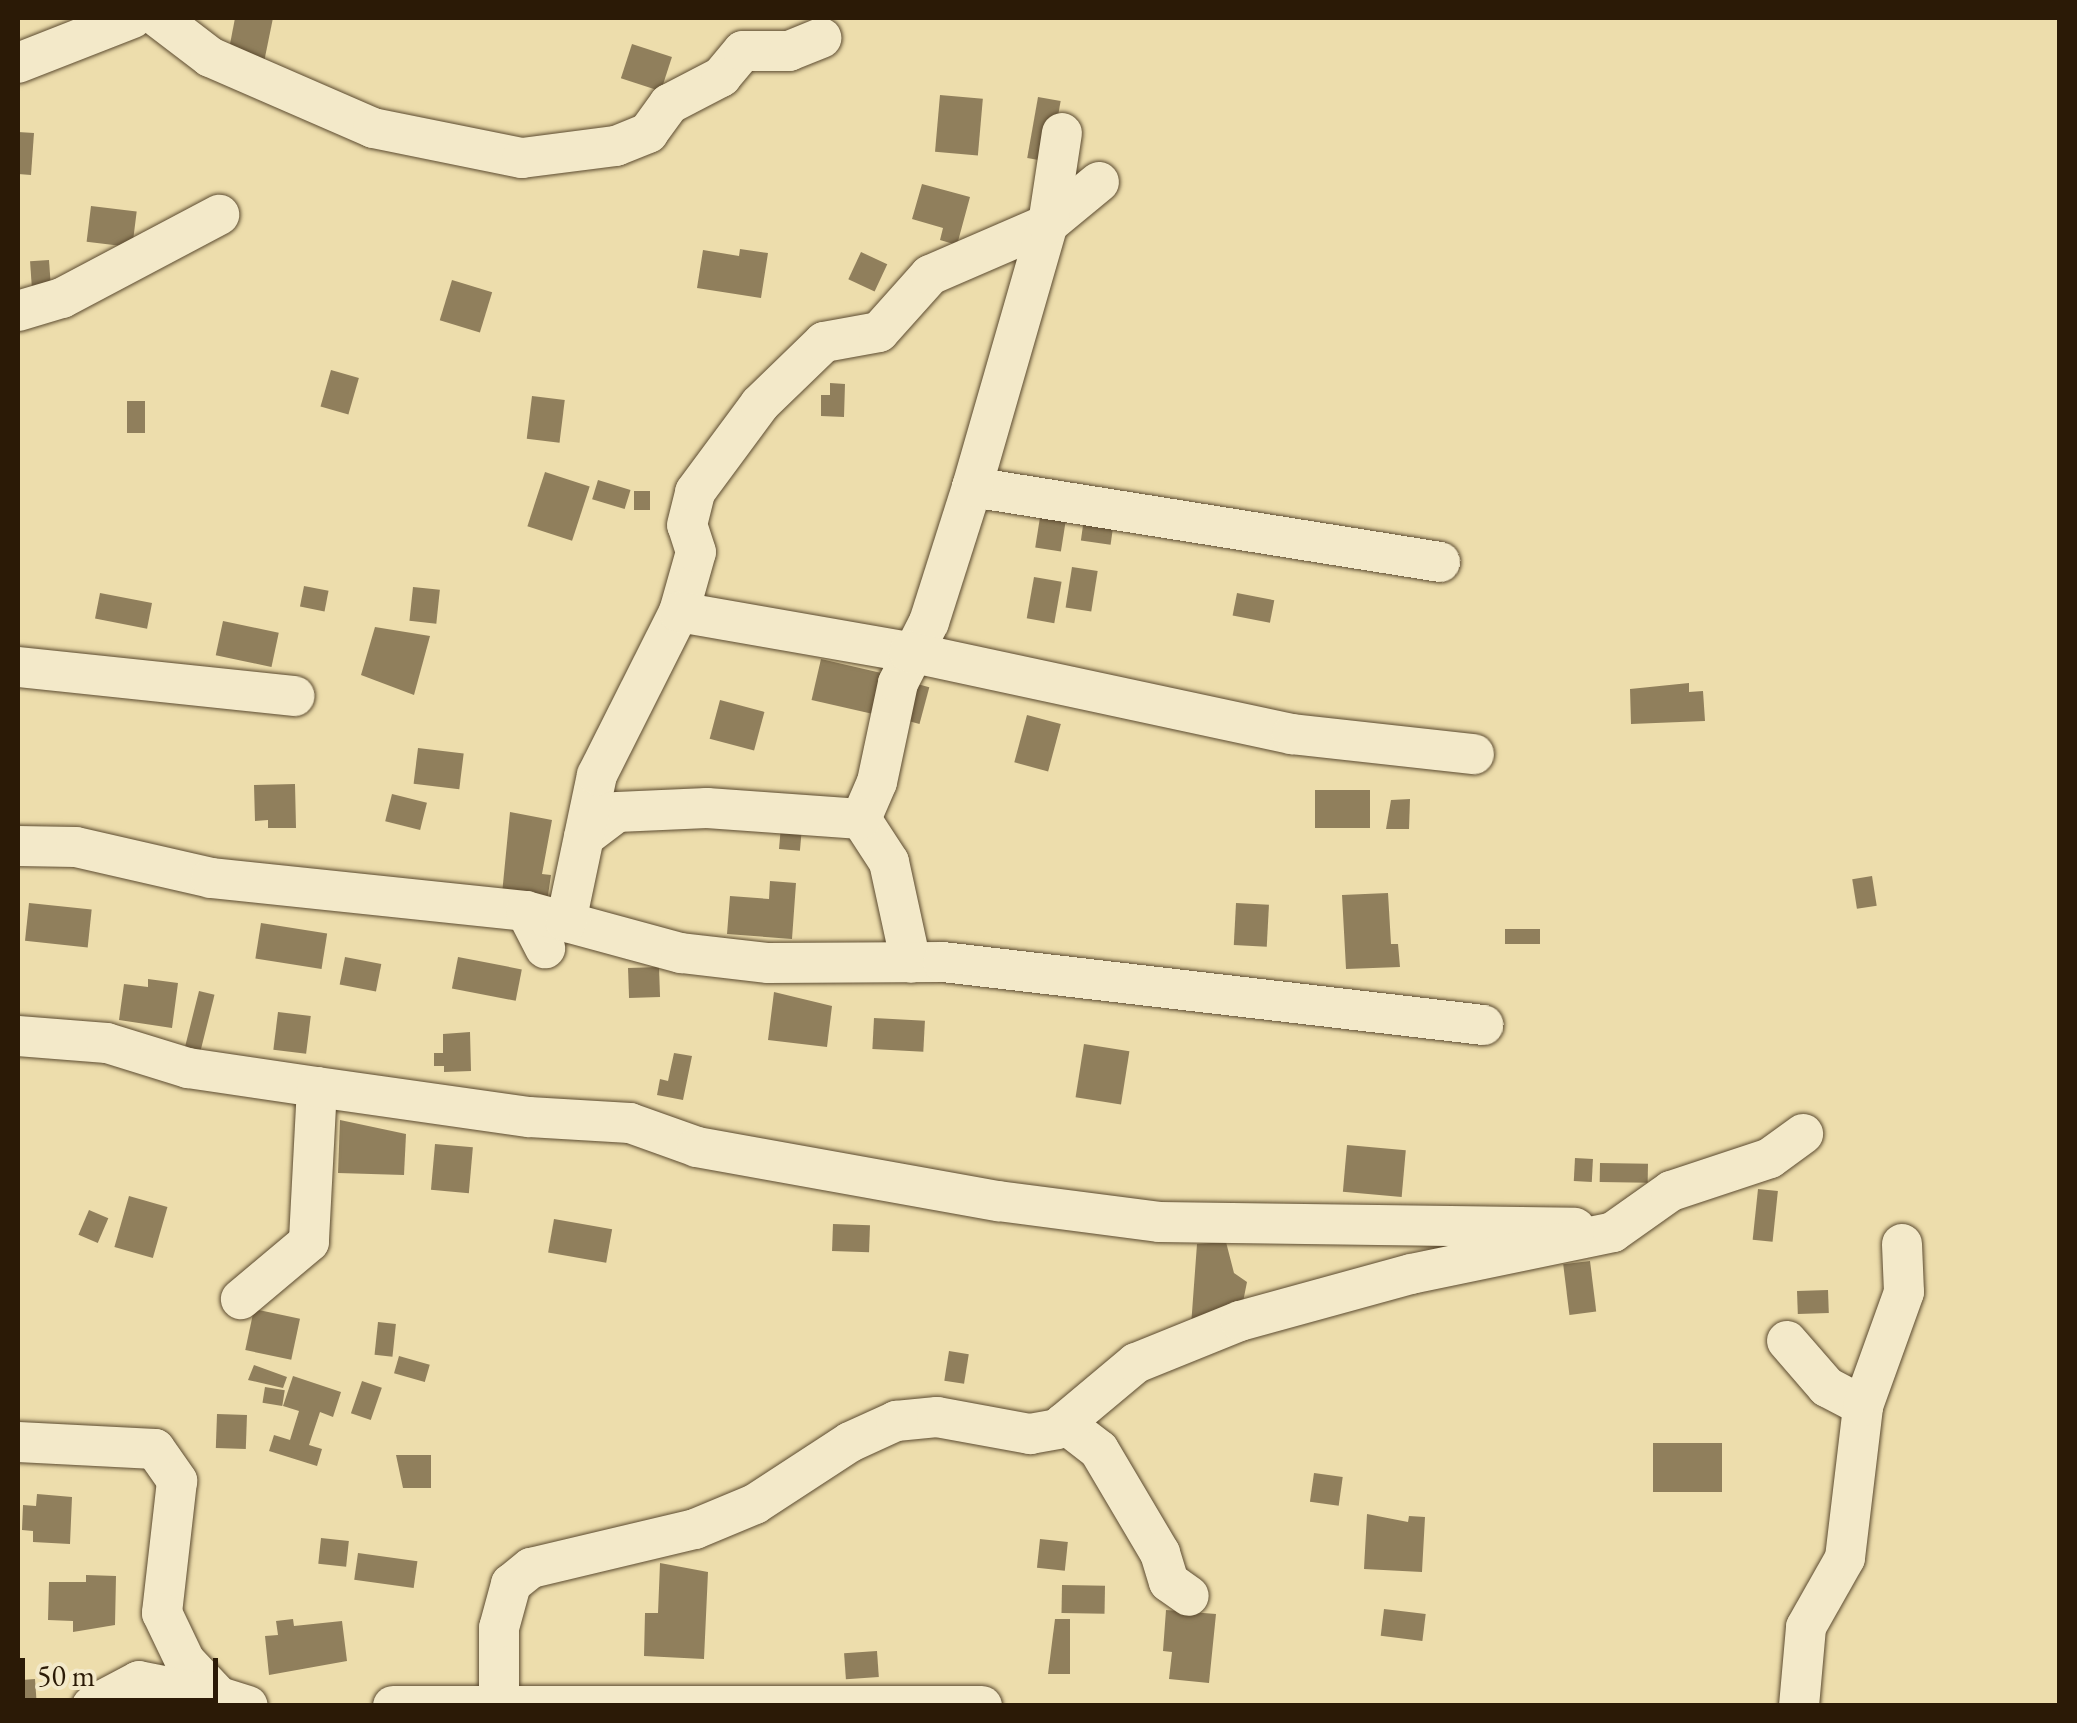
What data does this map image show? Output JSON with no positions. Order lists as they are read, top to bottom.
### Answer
{
  "scale_bar": "50 m"
}
